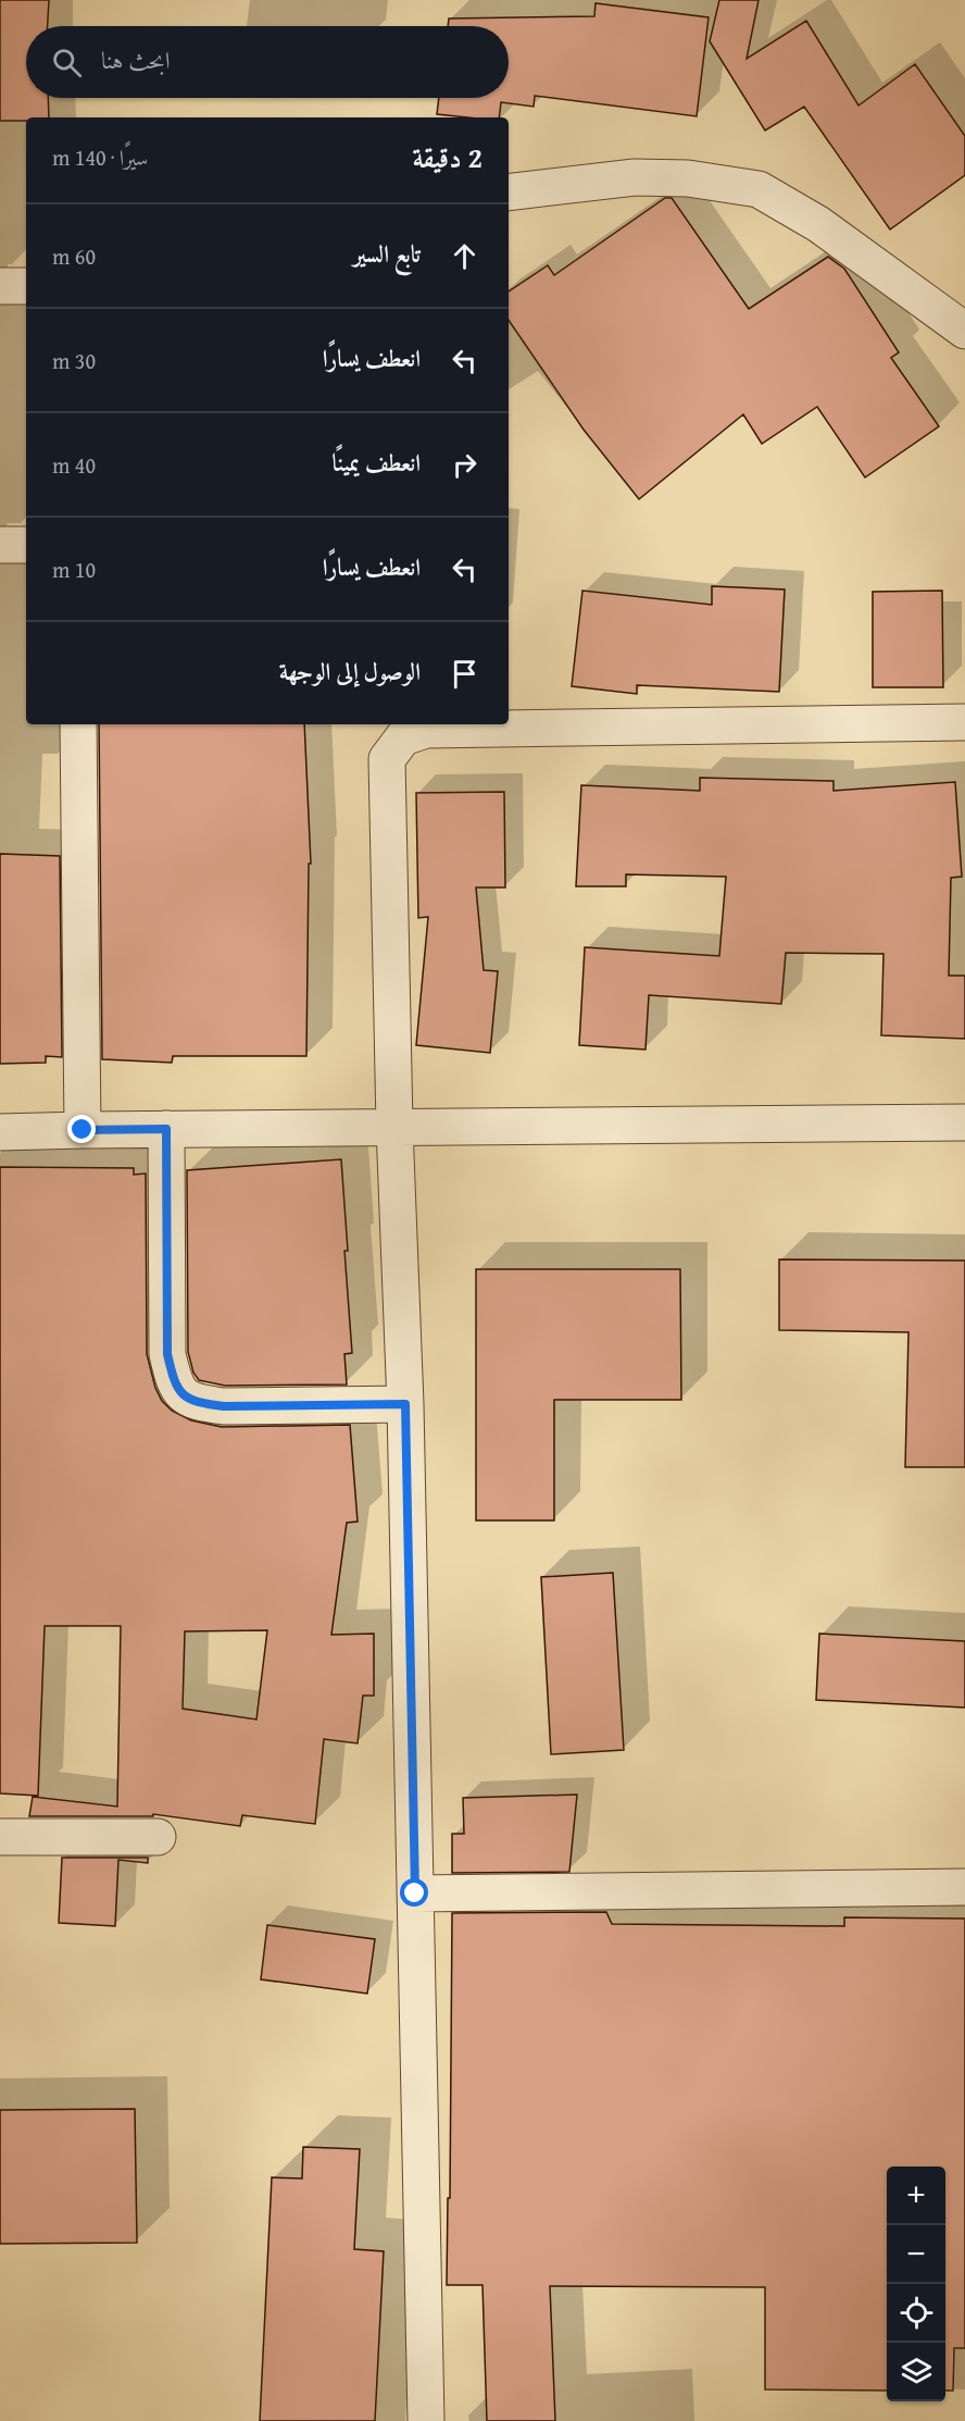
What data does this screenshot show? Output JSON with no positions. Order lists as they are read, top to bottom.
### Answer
{
  "page": {
    "search": "ابحث هنا",
    "heading": ["2 دقيقة", "سيرًا · 140 m"],
    "list": [
      ["تابع السير", "60 m"],
      ["انعطف يسارًا", "30 m"],
      ["انعطف يمينًا", "40 m"],
      ["انعطف يسارًا", "10 m"],
      "الوصول إلى الوجهة"
    ],
    "map_buttons": ["+", "−"]
  }
}
